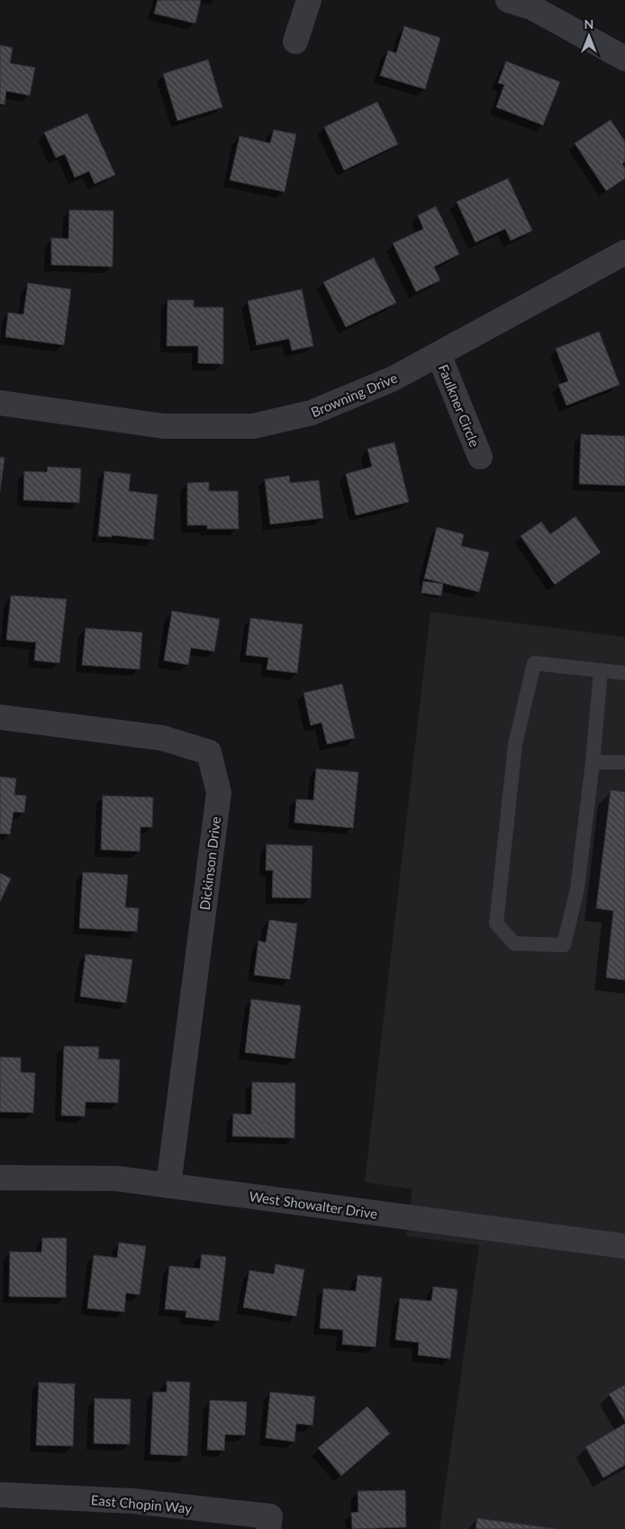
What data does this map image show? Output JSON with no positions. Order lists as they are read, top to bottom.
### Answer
{
  "streets": {
    "street": [
      "Browning Drive",
      "Faulkner Circle",
      "Dickinson Drive",
      "West Showalter Drive",
      "East Chopin Way"
    ]
  },
  "crossings": [
    ["Browning Drive", "Faulkner Circle"],
    ["Dickinson Drive", "West Showalter Drive"]
  ],
  "north": "top"
}
